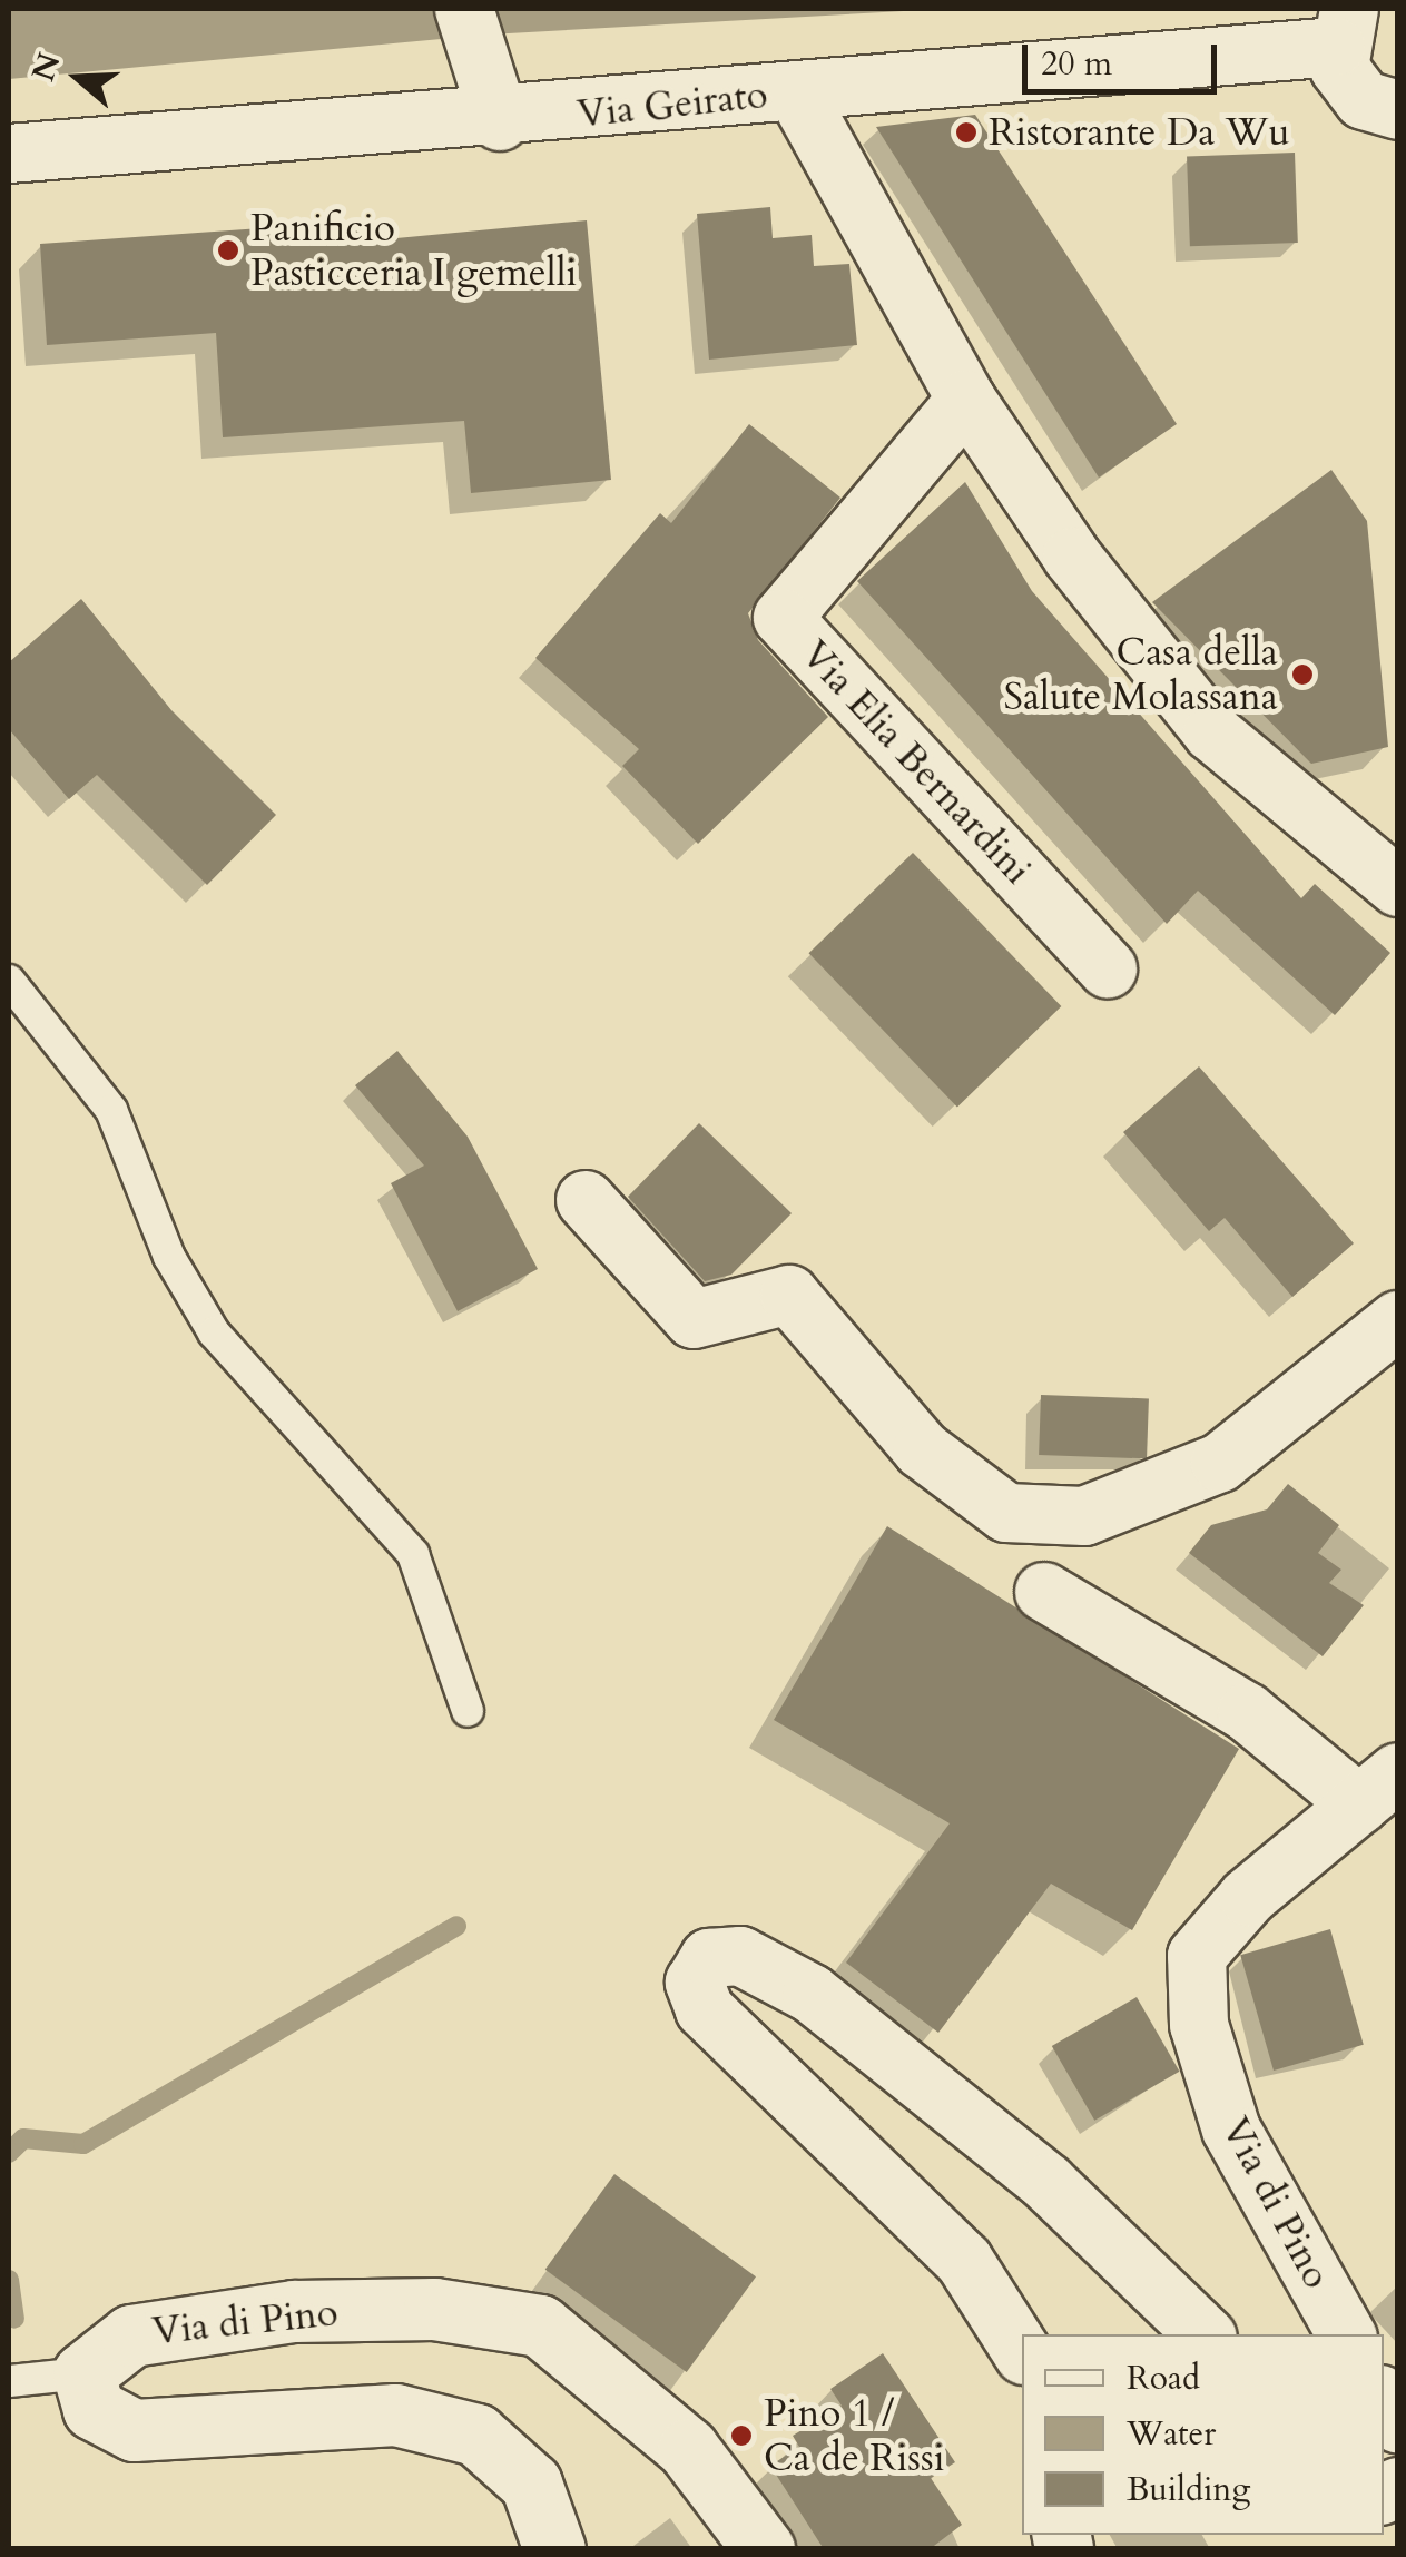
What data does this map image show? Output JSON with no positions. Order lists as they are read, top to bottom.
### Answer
{
  "streets": {
    "street": ["Via Geirato", "Via Elia Bernardini", "Via di Pino"]
  },
  "places": [
    "Ristorante Da Wu",
    "Panificio Pasticceria I gemelli",
    "Casa della Salute Molassana",
    "Pino 1 / Ca de Rissi"
  ],
  "legend": ["Road", "Water", "Building"],
  "scale_bar": "20 m",
  "north": "left"
}
